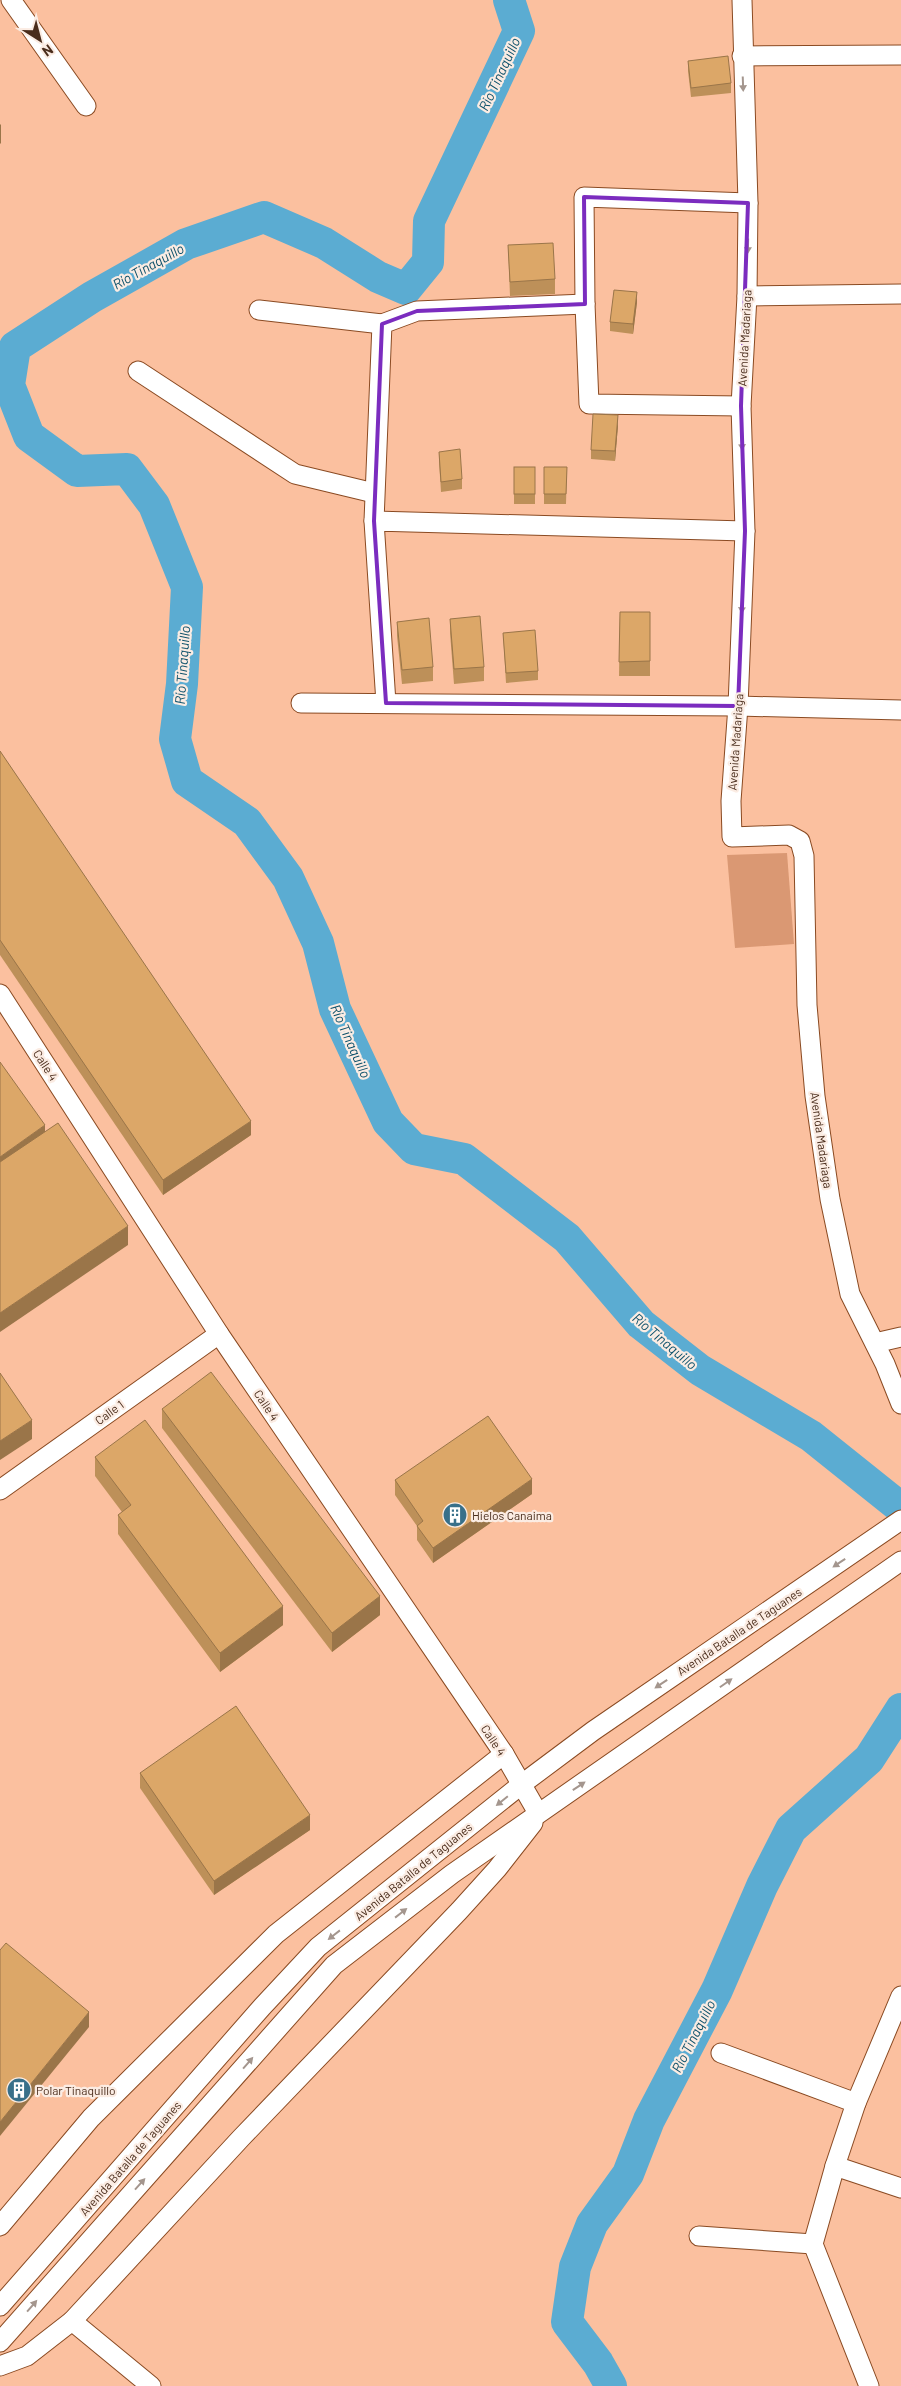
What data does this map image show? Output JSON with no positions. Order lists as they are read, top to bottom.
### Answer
{
  "streets": {
    "street": [
      "Avenida Madariaga",
      "Calle 4",
      "Calle 1",
      "Avenida Batalla de Taguanes"
    ]
  },
  "crossings": [
    ["Calle 4", "Calle 1"],
    ["Calle 4", "Avenida Batalla de Taguanes"]
  ],
  "one_way": ["Avenida Madariaga"],
  "water": ["Río Tinaquillo"],
  "places": {
    "building": ["Hielos Canaima", "Polar Tinaquillo"]
  },
  "north": "bottom right"
}
